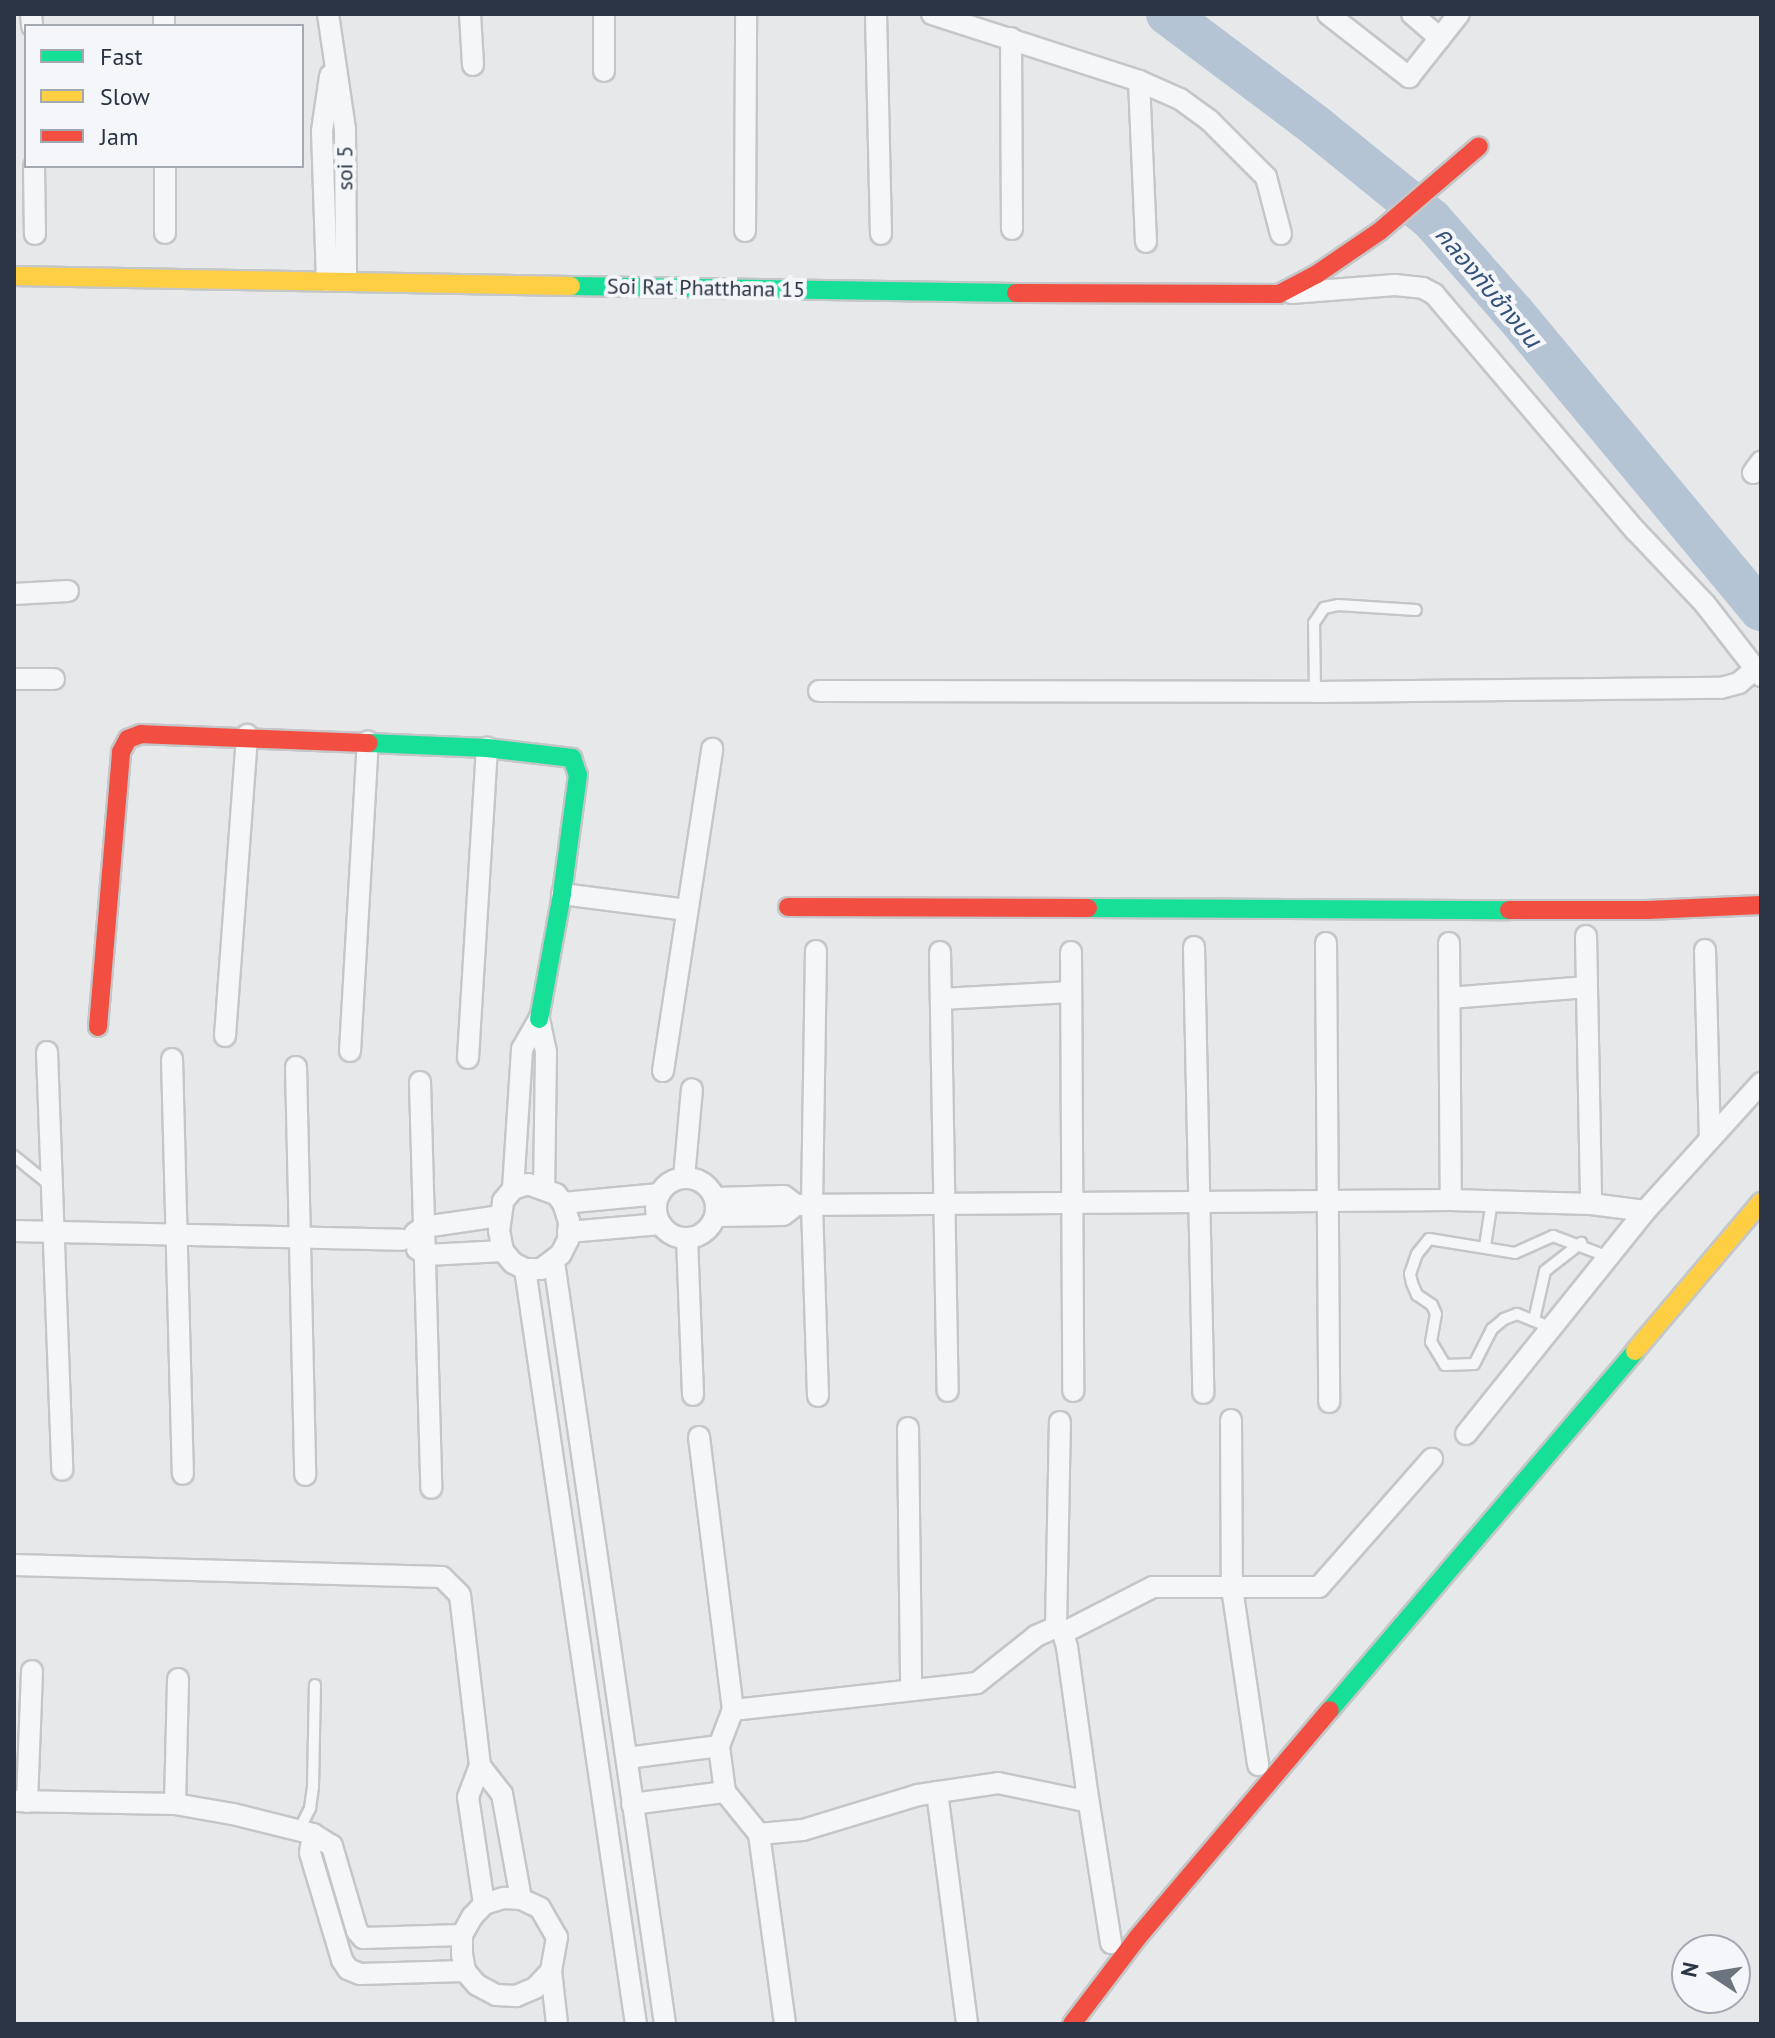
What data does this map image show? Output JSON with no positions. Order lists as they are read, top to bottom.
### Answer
{
  "streets": {
    "street": ["soi 5", "Soi Rat Phatthana 15"]
  },
  "crossings": [
    ["soi 5", "Soi Rat Phatthana 15"]
  ],
  "water": ["คลองทับช้างบน"],
  "legend": ["Fast", "Slow", "Jam"],
  "north": "left"
}
